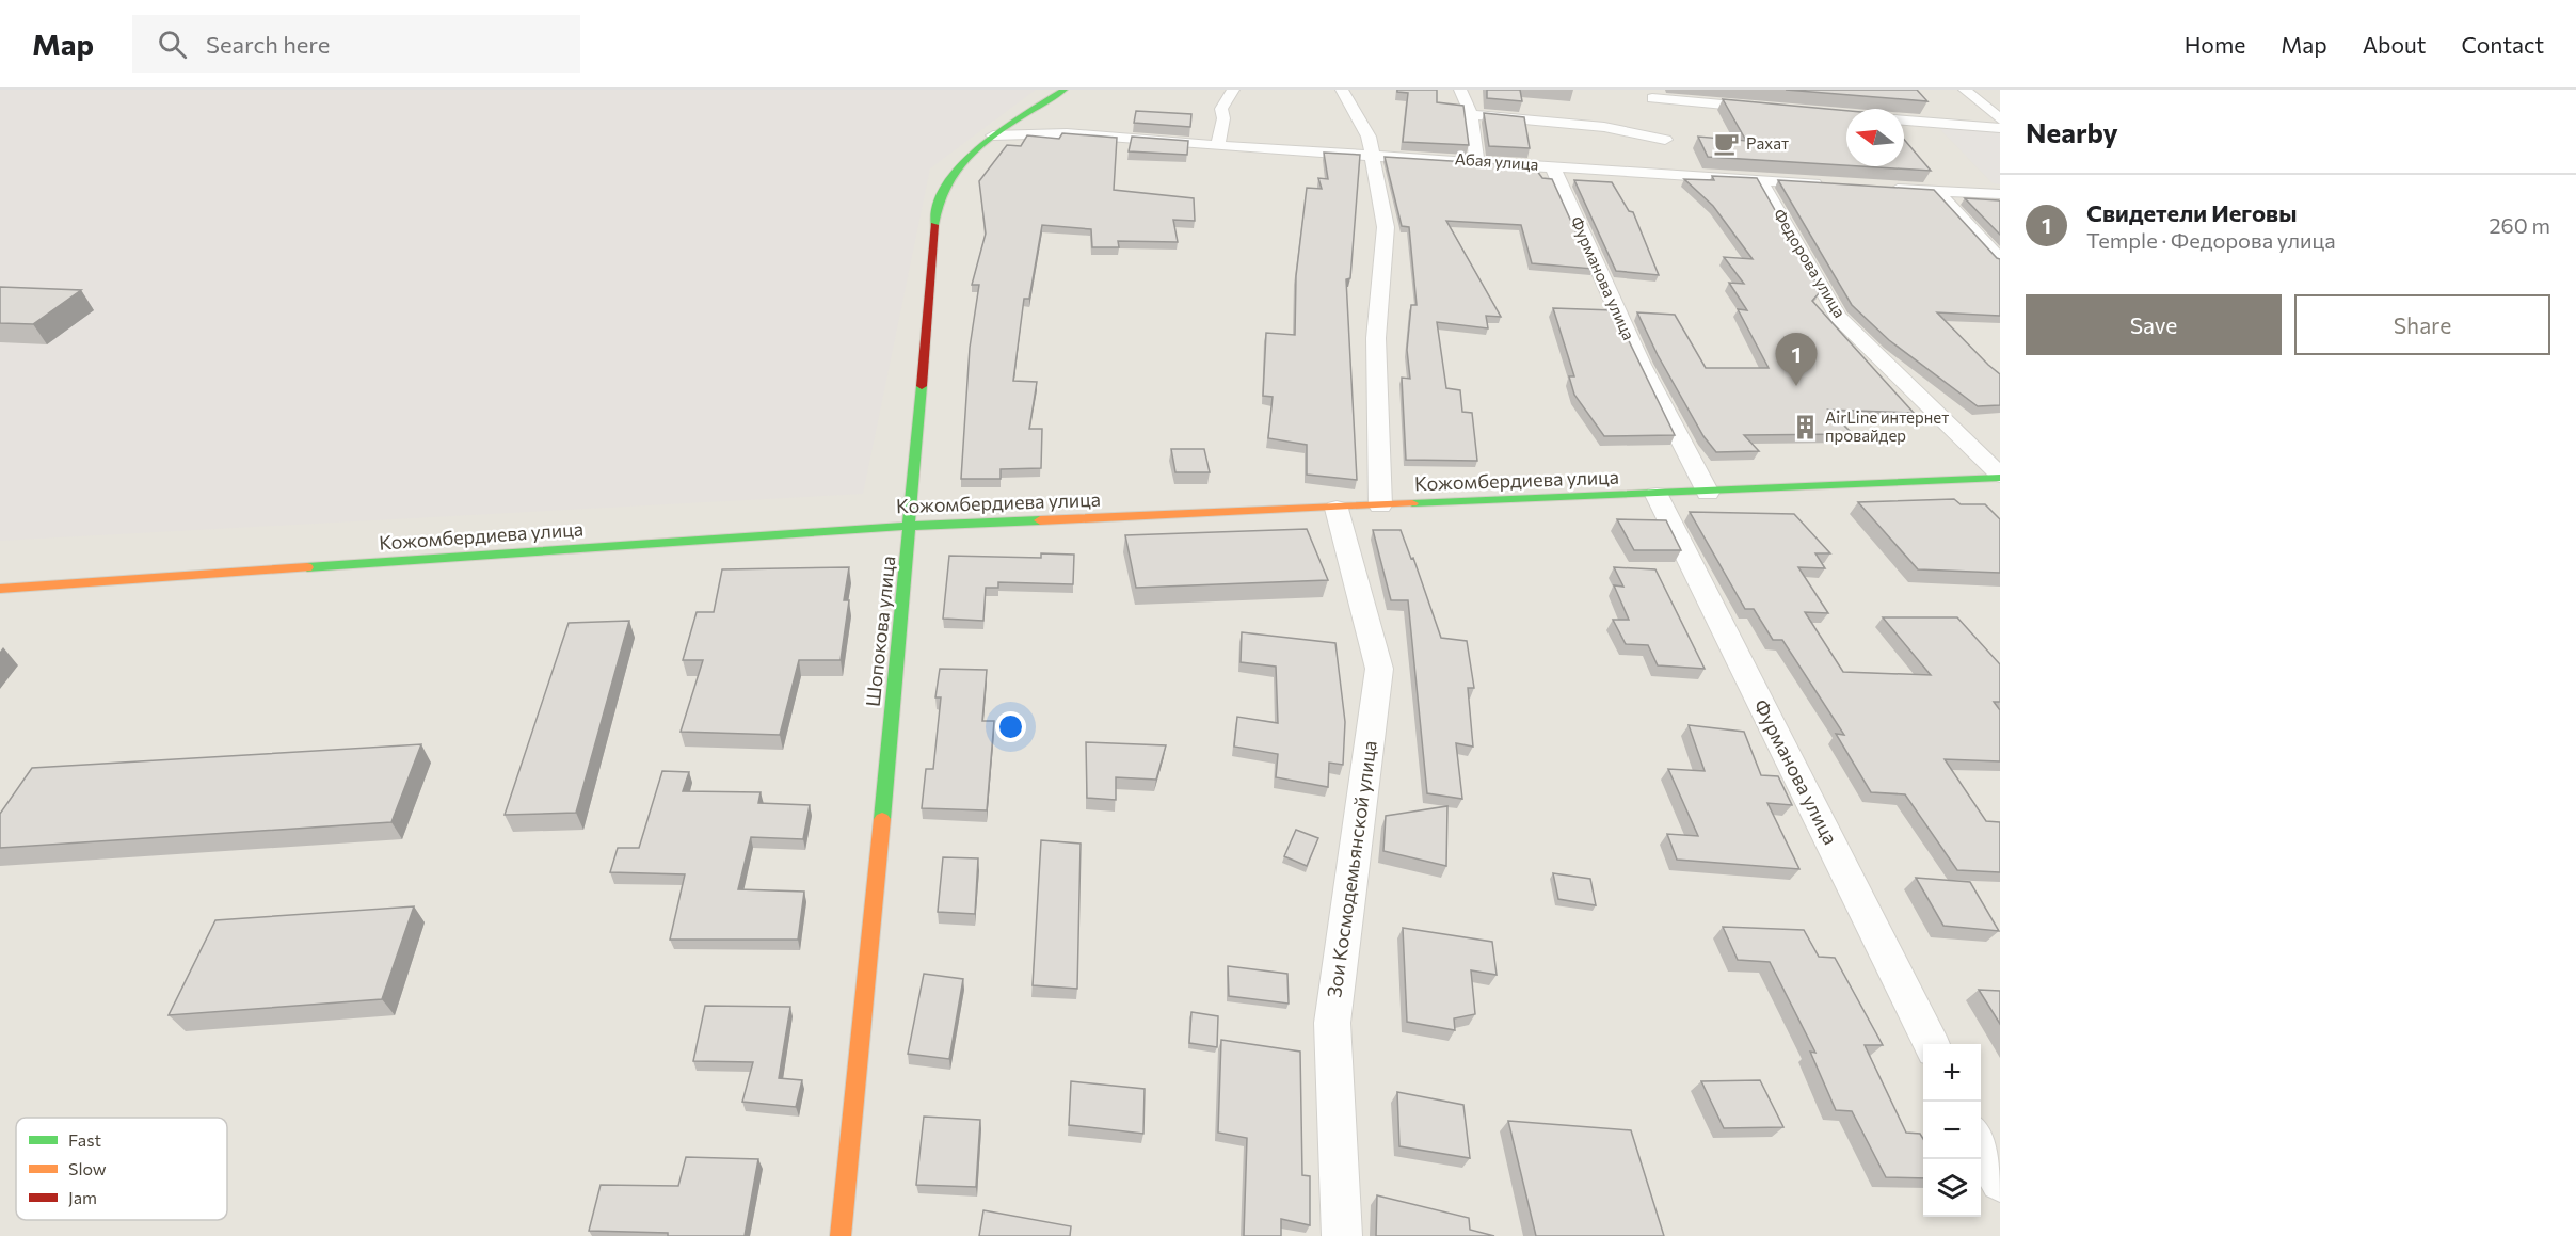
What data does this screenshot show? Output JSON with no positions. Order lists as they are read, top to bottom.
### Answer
{
  "streets": {
    "street": [
      "Абая улица",
      "Федорова улица",
      "Фурманова улица",
      "Кожомбердиева улица",
      "Шопокова улица",
      "Зои Космодемьянской улица"
    ]
  },
  "crossings": [
    ["Абая улица", "Федорова улица"],
    ["Абая улица", "Фурманова улица"],
    ["Абая улица", "Шопокова улица"],
    ["Федорова улица", "Кожомбердиева улица"],
    ["Фурманова улица", "Кожомбердиева улица"],
    ["Кожомбердиева улица", "Шопокова улица"],
    ["Кожомбердиева улица", "Зои Космодемьянской улица"]
  ],
  "places": {
    "cafe": ["Рахат"],
    "building": ["AirLine интернет провайдер"]
  },
  "legend": ["Fast", "Slow", "Jam"],
  "north": "left",
  "page": {
    "header": "Map",
    "search": "Search here",
    "nav": [
      "Home",
      "Map",
      "About",
      "Contact"
    ],
    "heading": "Nearby",
    "list": [
      {
        "mark": "1",
        "name": "Свидетели Иеговы",
        "note": "Temple · Федорова улица",
        "value": "260 m"
      }
    ],
    "buttons": ["Save", "Share"],
    "pins": "1",
    "map_buttons": ["+", "−"]
  }
}
